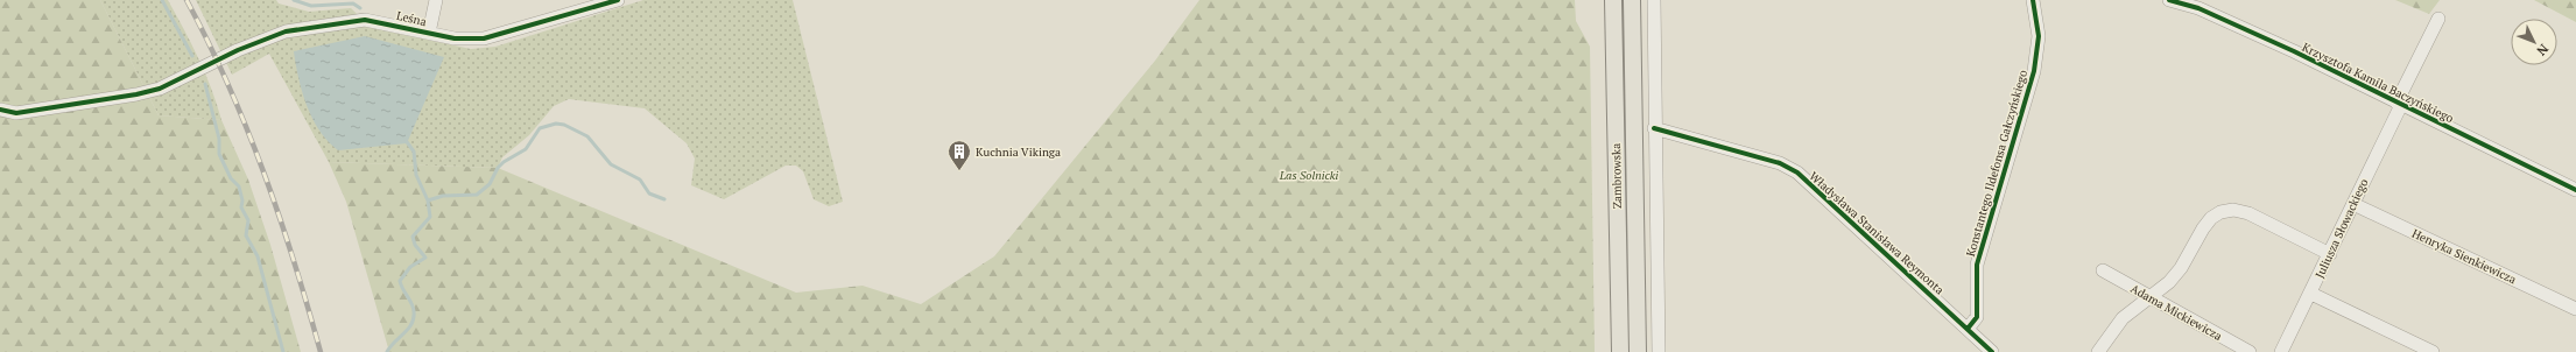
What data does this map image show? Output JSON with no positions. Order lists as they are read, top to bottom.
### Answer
{
  "streets": {
    "main road": ["Zambrowska"],
    "street": [
      "Leśna",
      "Krzysztofa Kamila Baczyńskiego",
      "Konstantego Ildefonsa Gałczyńskiego",
      "Juliusza Słowackiego",
      "Władysława Stanisława Reymonta",
      "Henryka Sienkiewicza",
      "Adama Mickiewicza"
    ]
  },
  "crossings": [
    ["Krzysztofa Kamila Baczyńskiego", "Juliusza Słowackiego"],
    ["Konstantego Ildefonsa Gałczyńskiego", "Władysława Stanisława Reymonta"],
    ["Juliusza Słowackiego", "Henryka Sienkiewicza"]
  ],
  "parks": ["Las Solnicki"],
  "places": {
    "building": ["Kuchnia Vikinga"]
  },
  "north": "bottom right"
}
